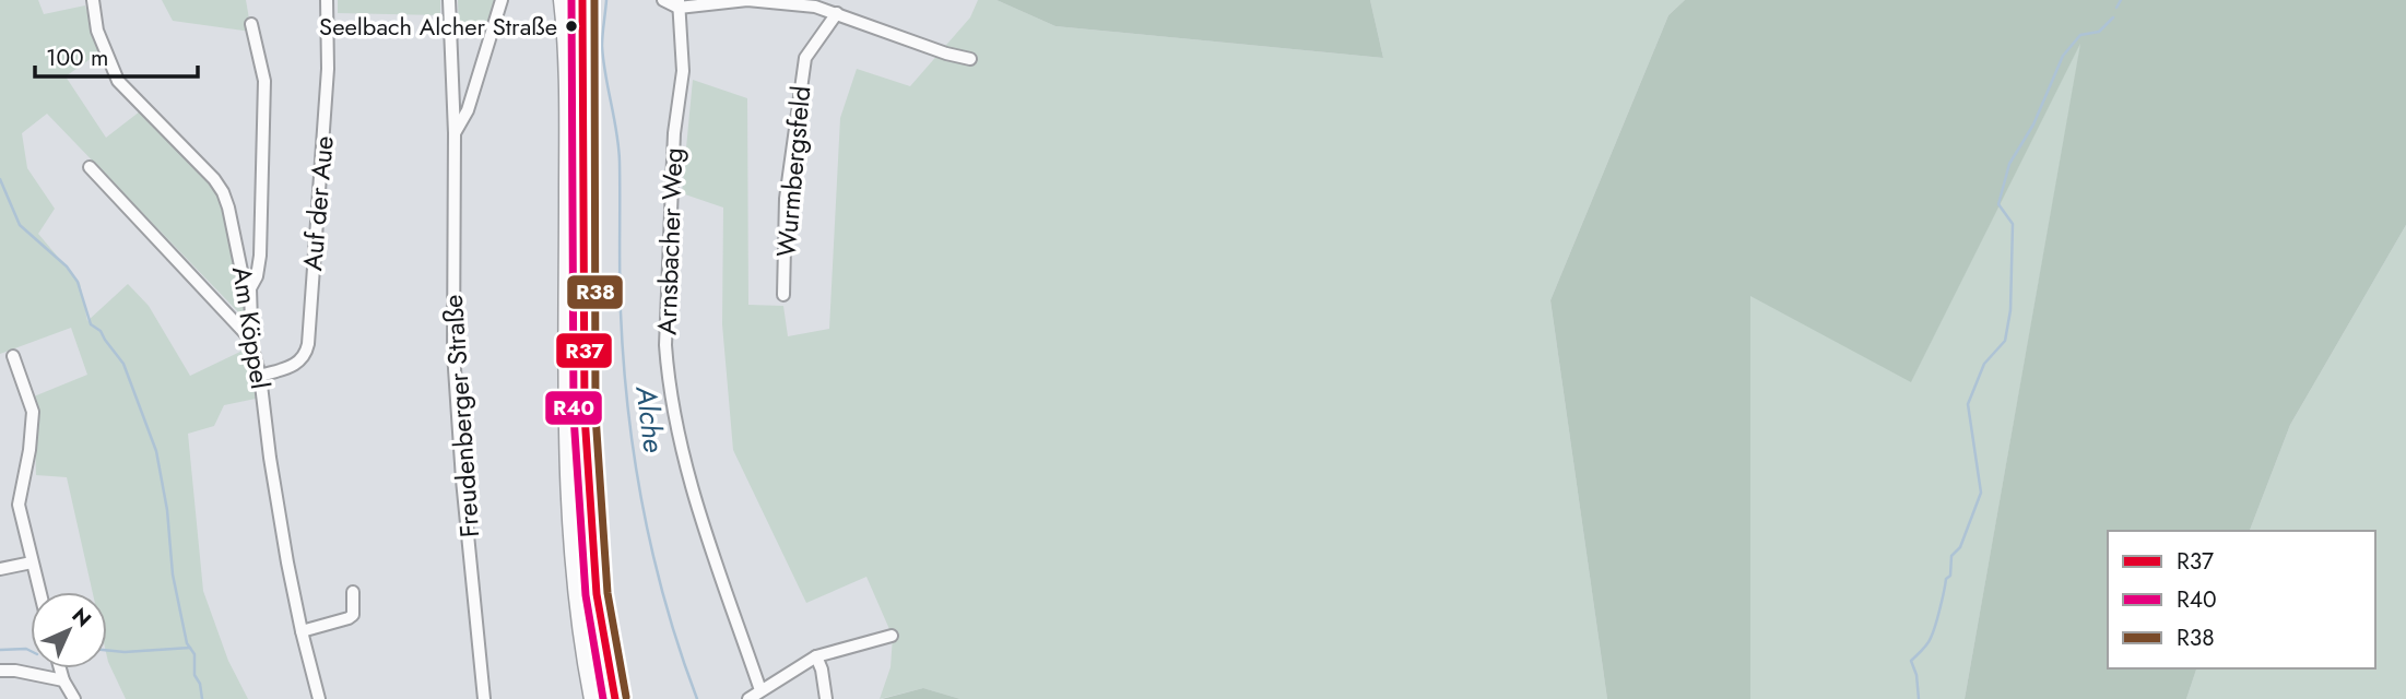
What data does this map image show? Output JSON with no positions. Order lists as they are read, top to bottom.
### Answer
{
  "streets": {
    "street": [
      "Wurmbergsfeld",
      "Auf der Aue",
      "Arnsbacher Weg",
      "Am Köppel",
      "Freudenberger Straße"
    ]
  },
  "crossings": [
    ["Auf der Aue", "Am Köppel"]
  ],
  "water": ["Alche"],
  "places": ["Seelbach Alcher Straße"],
  "lines": ["transit line R37", "transit line R40", "transit line R38"],
  "legend": ["R37", "R40", "R38"],
  "scale_bar": "100 m",
  "north": "top right"
}
